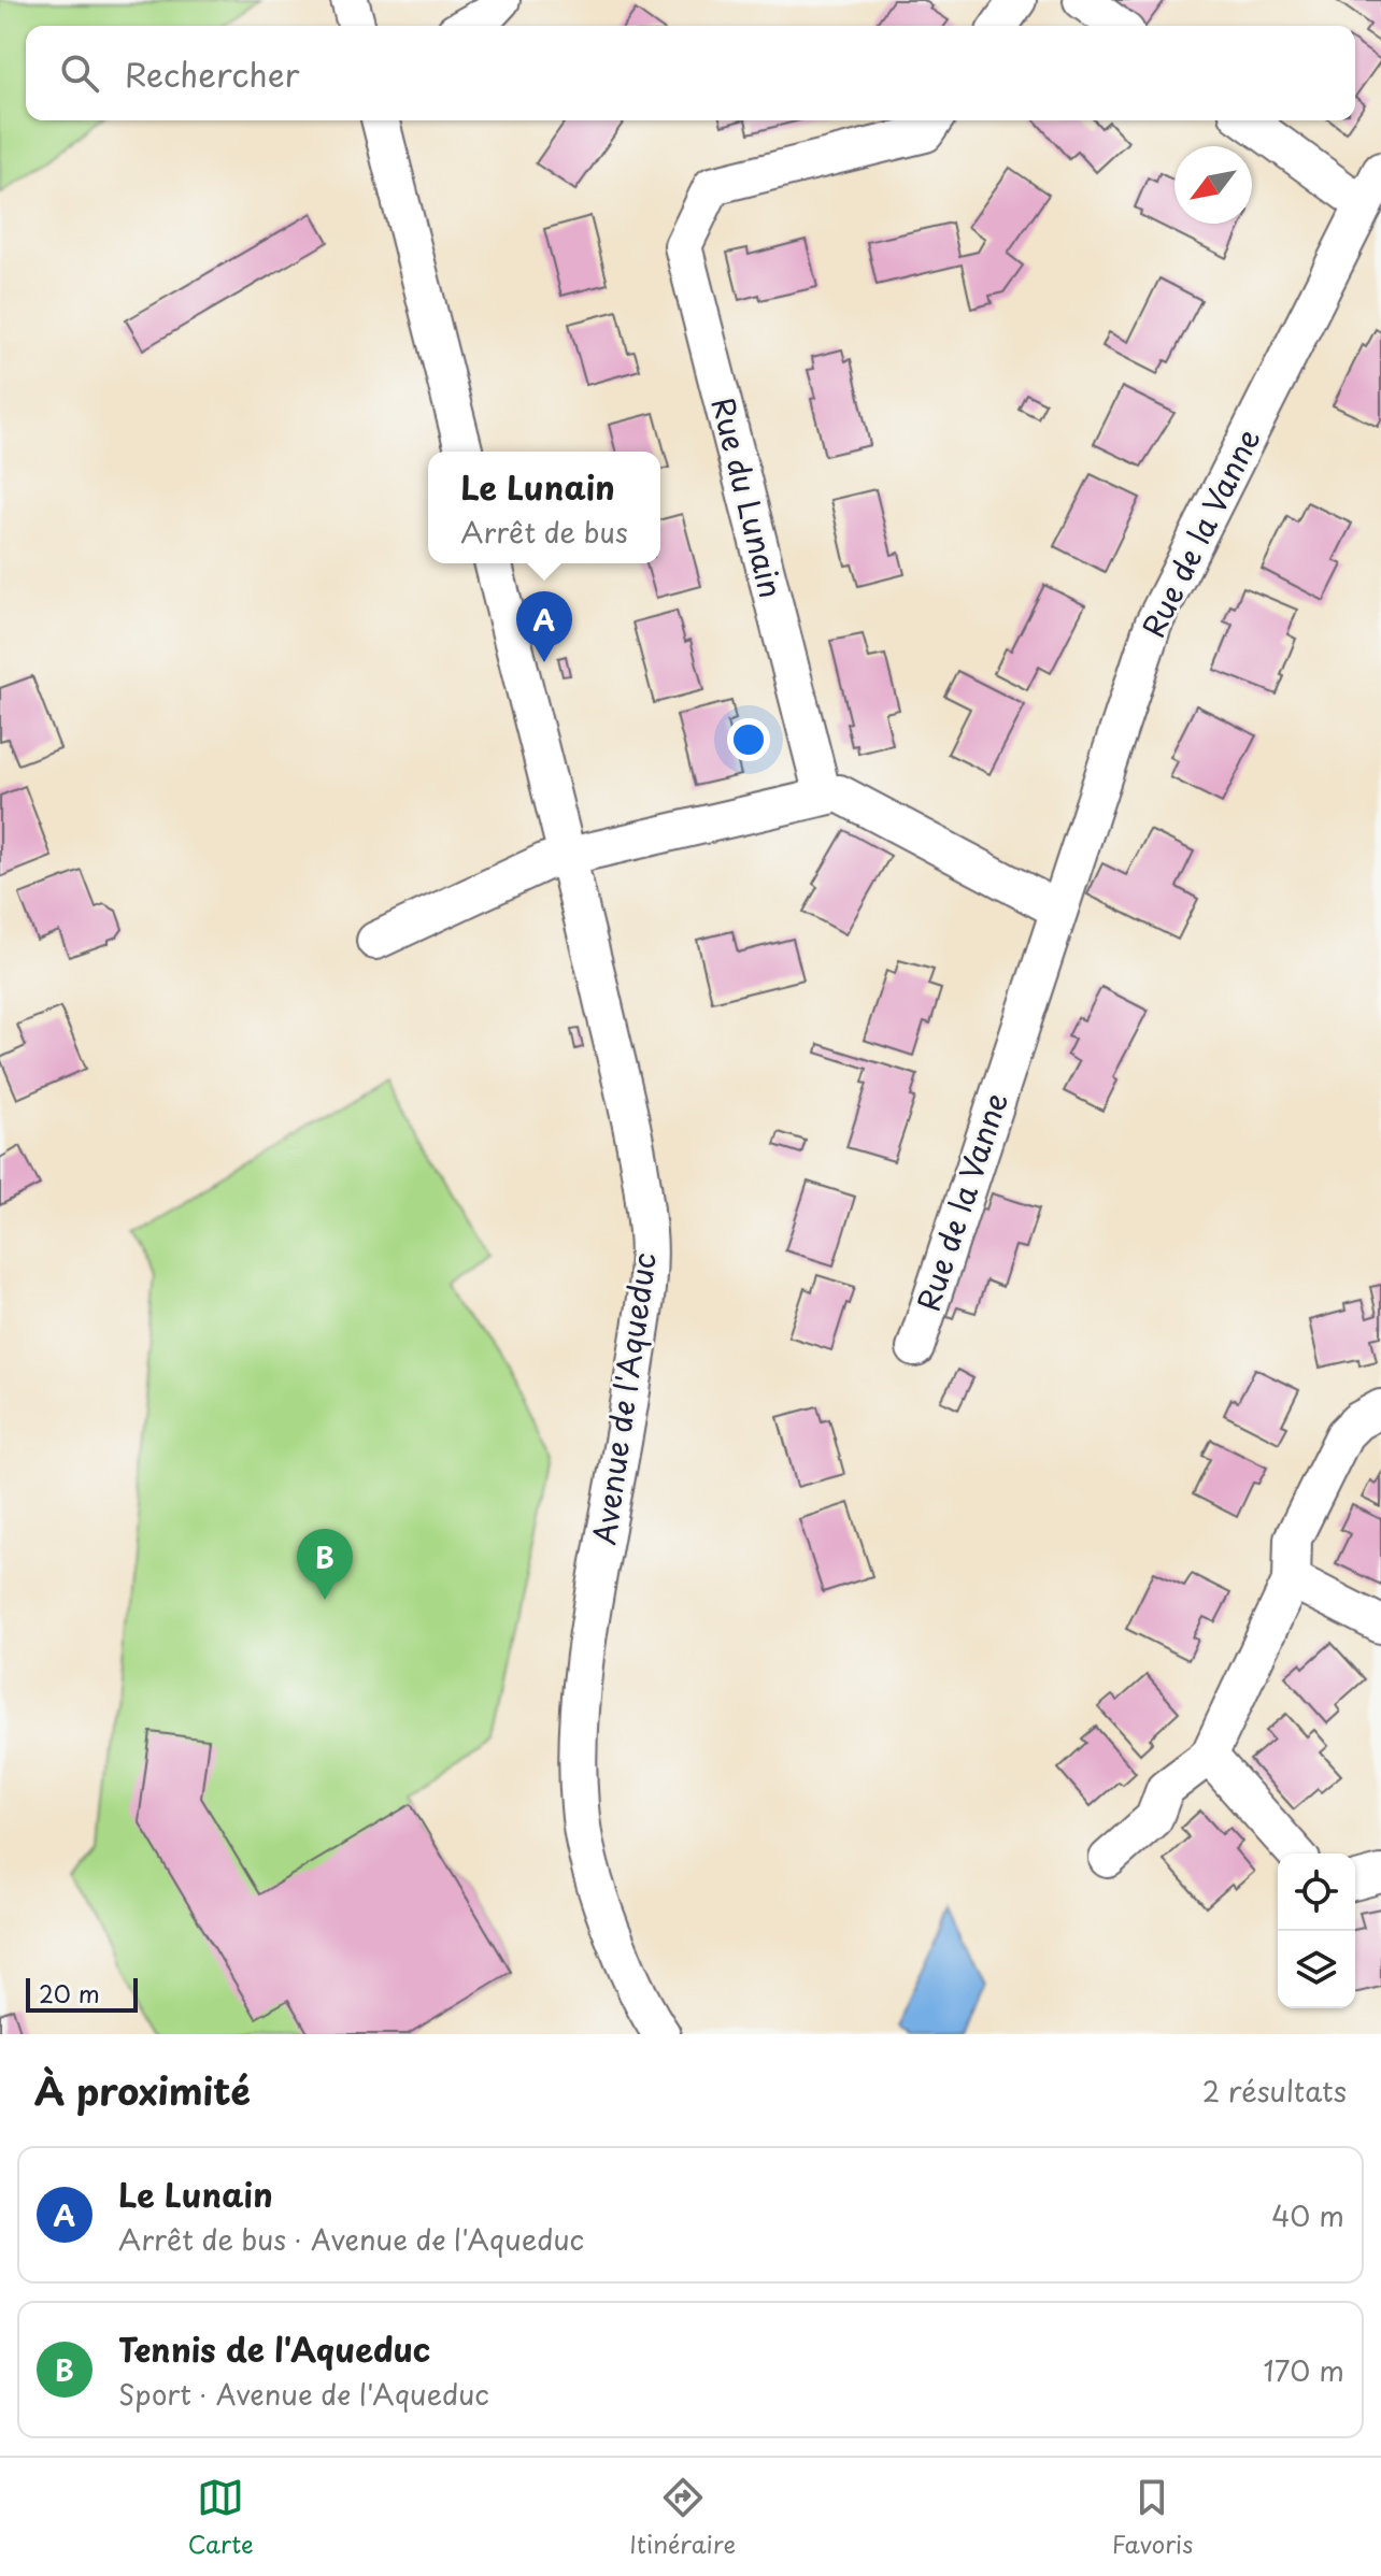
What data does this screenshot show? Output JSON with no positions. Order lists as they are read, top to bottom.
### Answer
{
  "streets": {
    "street": ["Rue du Lunain", "Rue de la Vanne", "Avenue de l'Aqueduc"]
  },
  "scale_bar": "20 m",
  "north": "bottom left",
  "page": {
    "search": "Rechercher",
    "popup": ["Le Lunain", "Arrêt de bus"],
    "pins": ["A", "B"],
    "scale": "20 m",
    "heading": ["À proximité", "2 résultats"],
    "list": [
      {
        "mark": "A",
        "name": "Le Lunain",
        "note": "Arrêt de bus · Avenue de l'Aqueduc",
        "value": "40 m"
      },
      {
        "mark": "B",
        "name": "Tennis de l'Aqueduc",
        "note": "Sport · Avenue de l'Aqueduc",
        "value": "170 m"
      }
    ],
    "nav": ["Carte", "Itinéraire", "Favoris"]
  }
}
